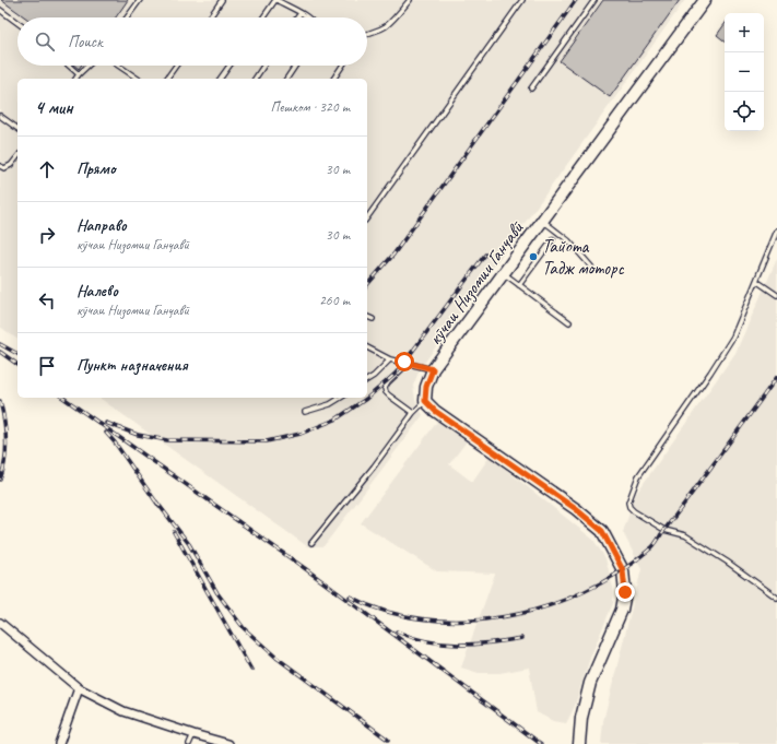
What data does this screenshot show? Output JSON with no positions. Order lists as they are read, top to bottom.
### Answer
{
  "streets": {
    "main road": ["кӯчаи Низомии Ганҷавӣ"]
  },
  "places": ["Тайота Тадж моторс"],
  "page": {
    "map_buttons": ["+", "−"],
    "search": "Поиск",
    "heading": ["4 мин", "Пешком · 320 m"],
    "list": [
      ["Прямо", "30 m"],
      ["Направо", "кӯчаи Низомии Ганҷавӣ", "30 m"],
      ["Налево", "кӯчаи Низомии Ганҷавӣ", "260 m"],
      "Пункт назначения"
    ]
  }
}
